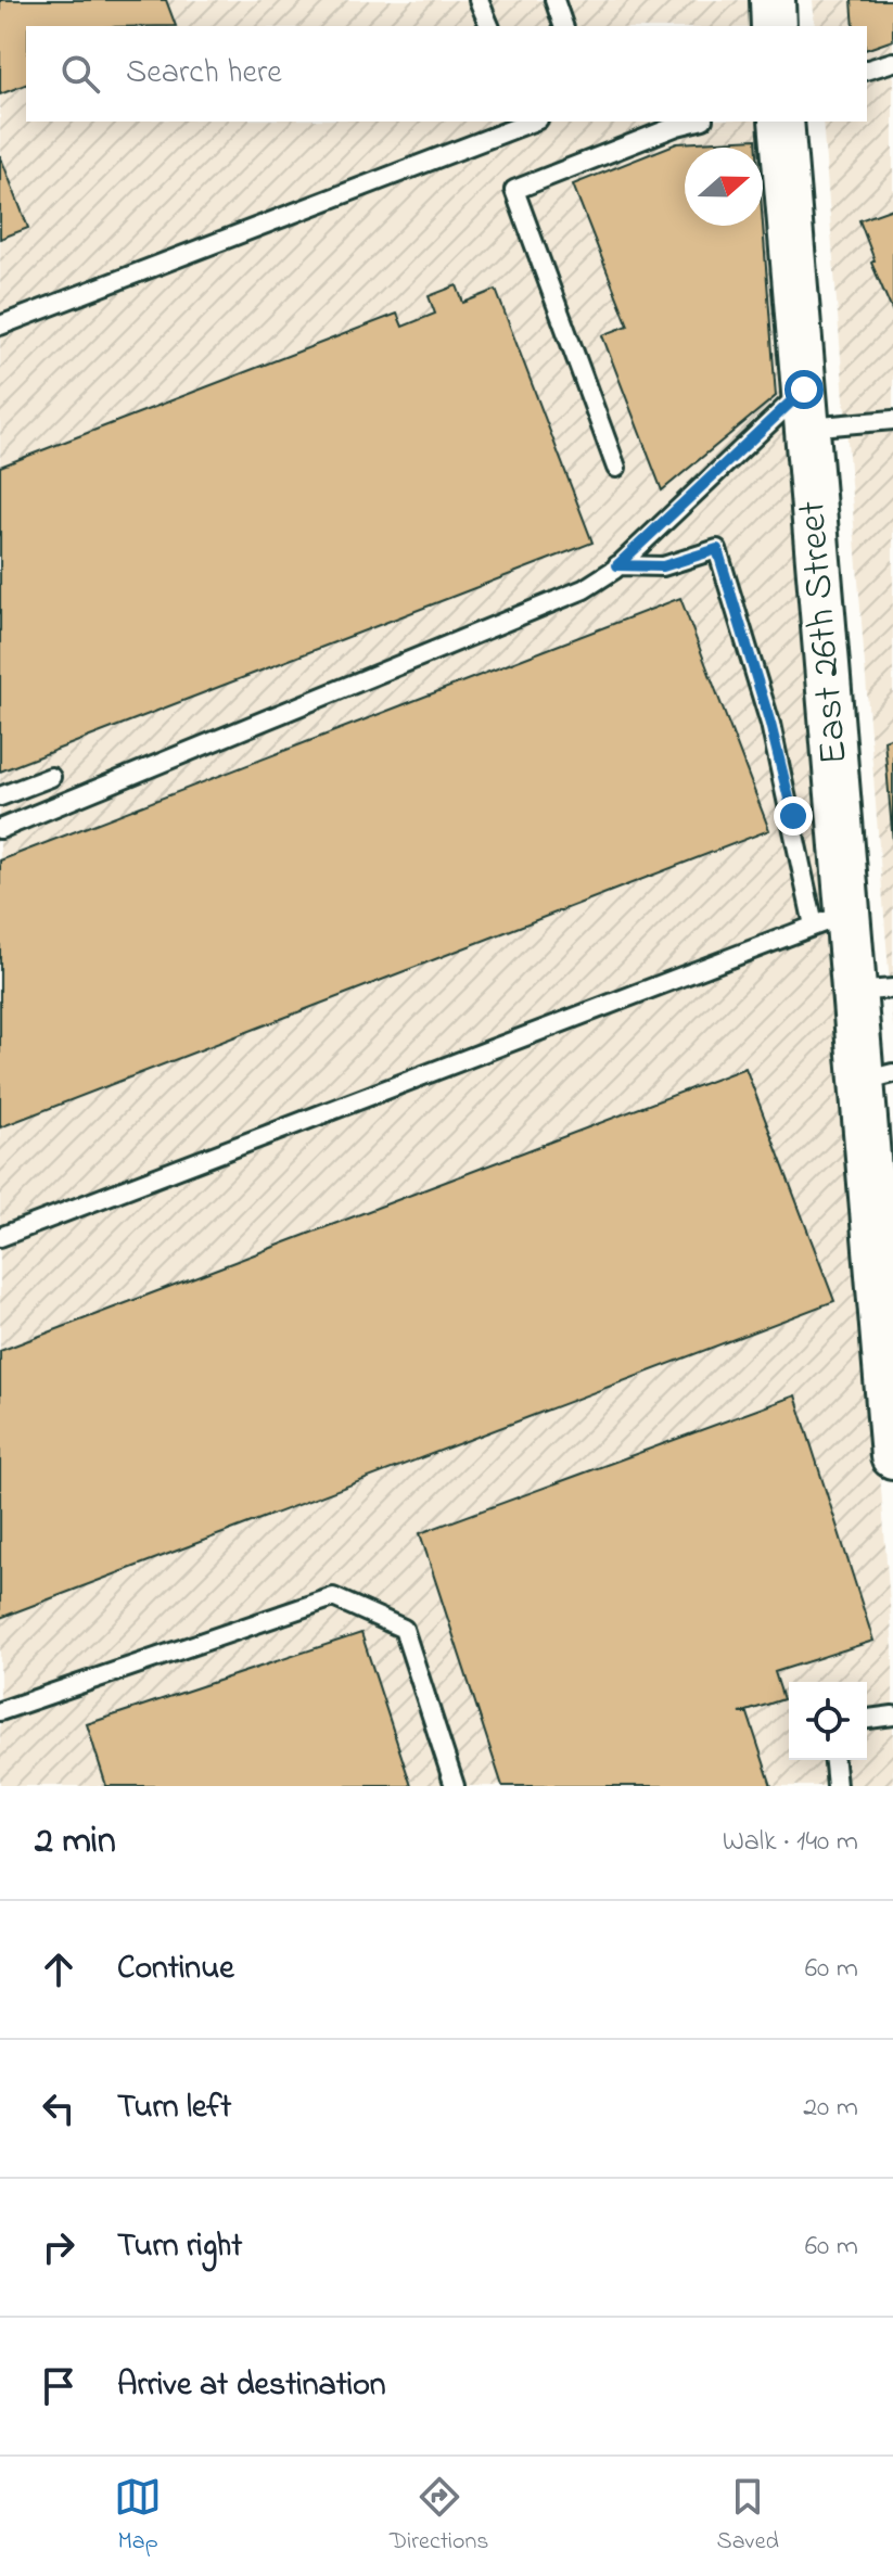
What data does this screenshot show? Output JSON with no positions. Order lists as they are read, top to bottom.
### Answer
{
  "streets": {
    "street": ["East 26th Street"]
  },
  "north": "right",
  "page": {
    "search": "Search here",
    "heading": ["2 min", "Walk · 140 m"],
    "list": [
      ["Continue", "60 m"],
      ["Turn left", "20 m"],
      ["Turn right", "60 m"],
      "Arrive at destination"
    ],
    "nav": ["Map", "Directions", "Saved"]
  }
}
